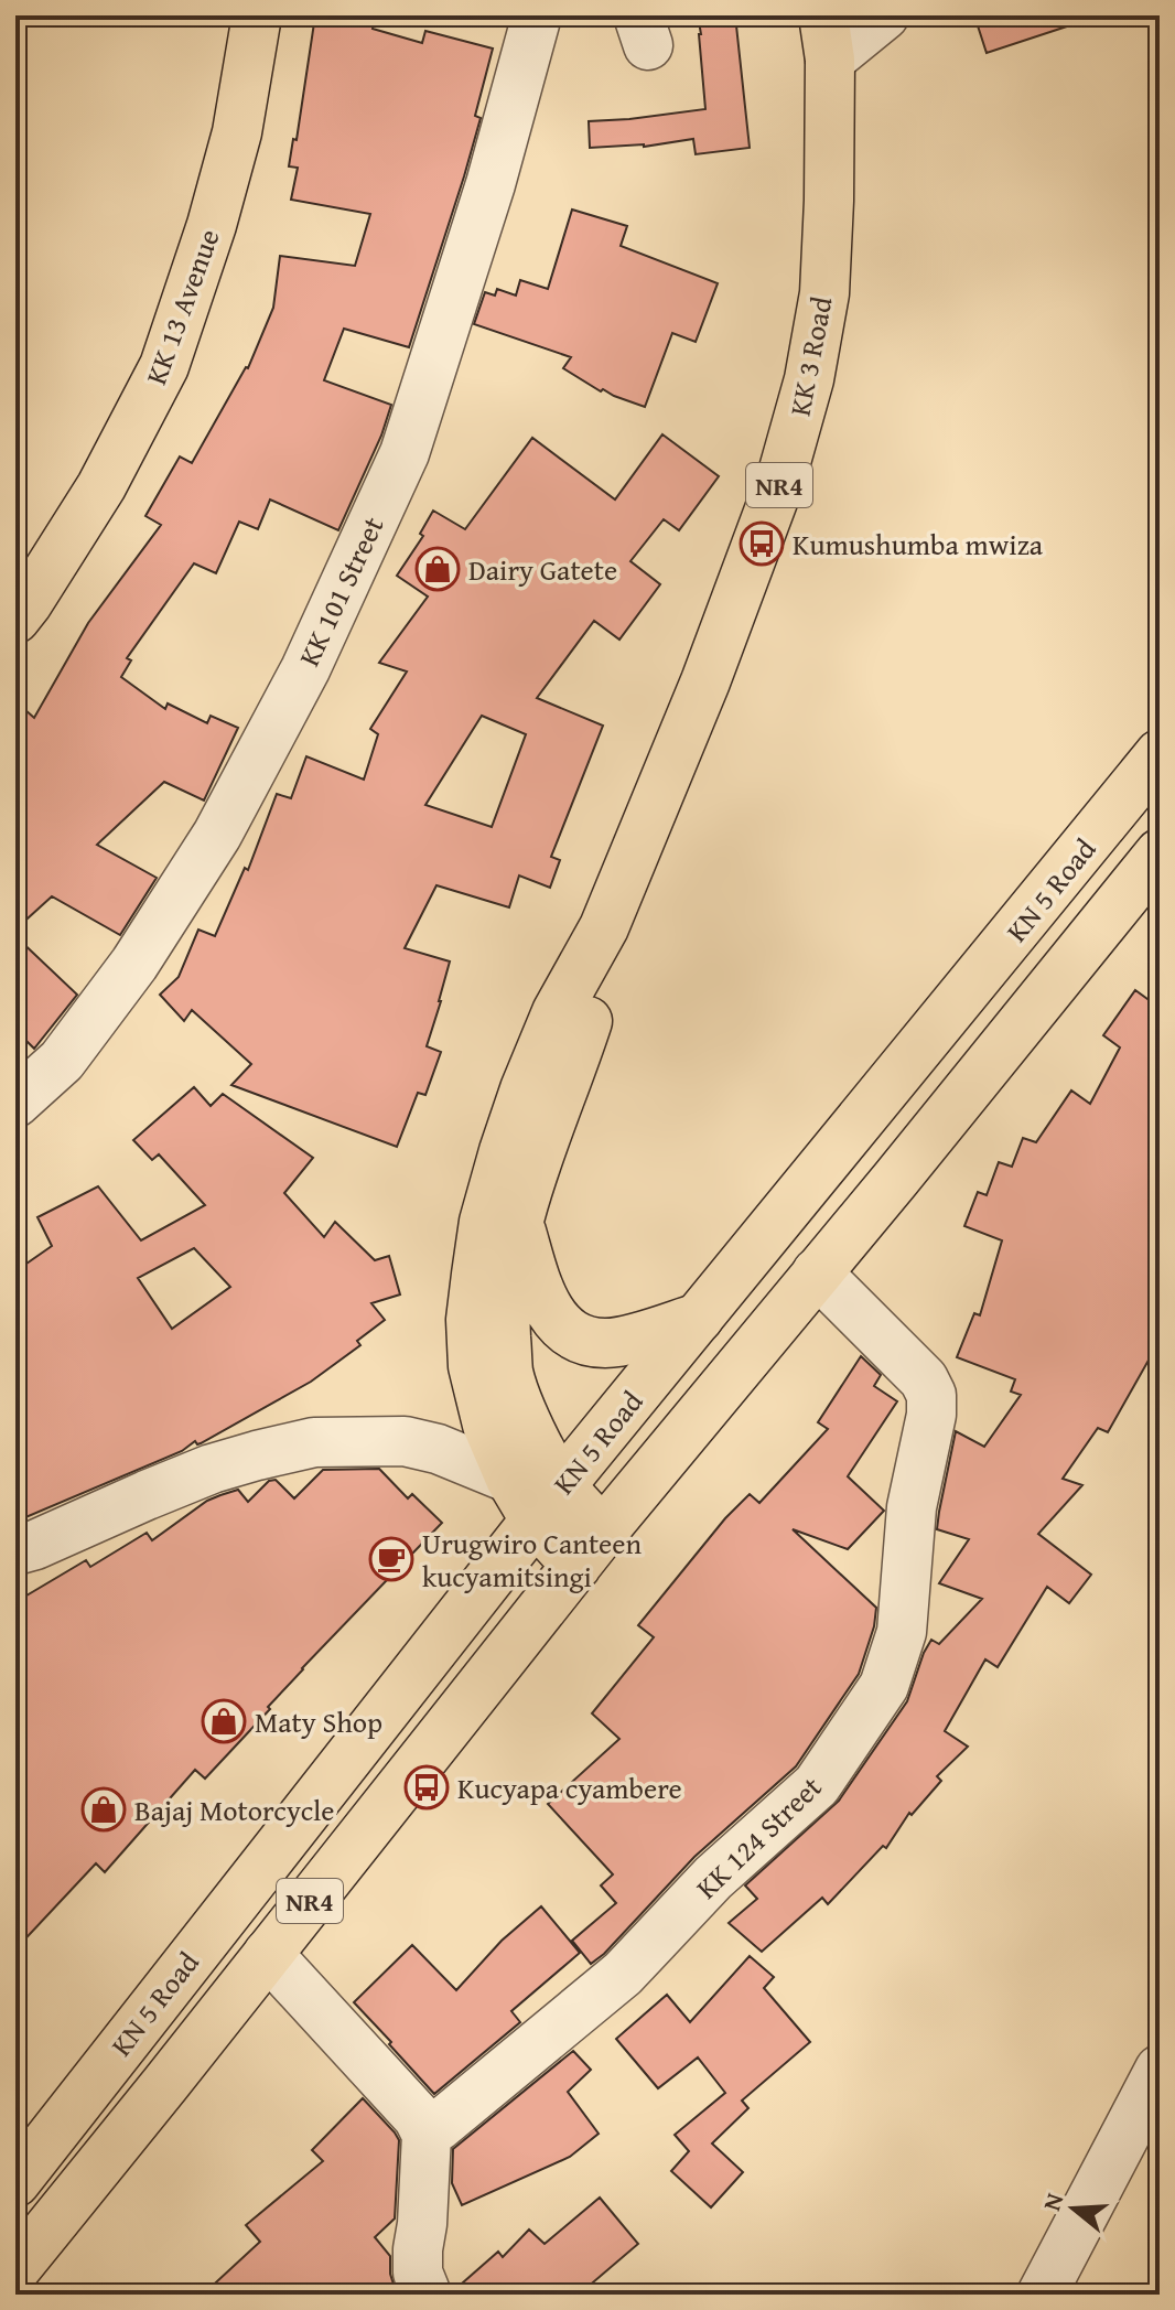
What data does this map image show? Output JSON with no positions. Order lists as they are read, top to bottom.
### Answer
{
  "streets": {
    "main road": [
      "KK 13 Avenue",
      "KK 3 Road",
      "NR4",
      "KN 5 Road"
    ],
    "street": ["KK 101 Street", "KK 124 Street"]
  },
  "crossings": [
    ["KK 3 Road", "NR4"],
    ["NR4", "KN 5 Road"],
    ["KN 5 Road", "KK 124 Street"]
  ],
  "places": {
    "bus stop": ["Kumushumba mwiza", "Kucyapa cyambere"],
    "shop": ["Dairy Gatete", "Maty Shop", "Bajaj Motorcycle"],
    "cafe": ["Urugwiro Canteen kucyamitsingi"]
  },
  "north": "left"
}
